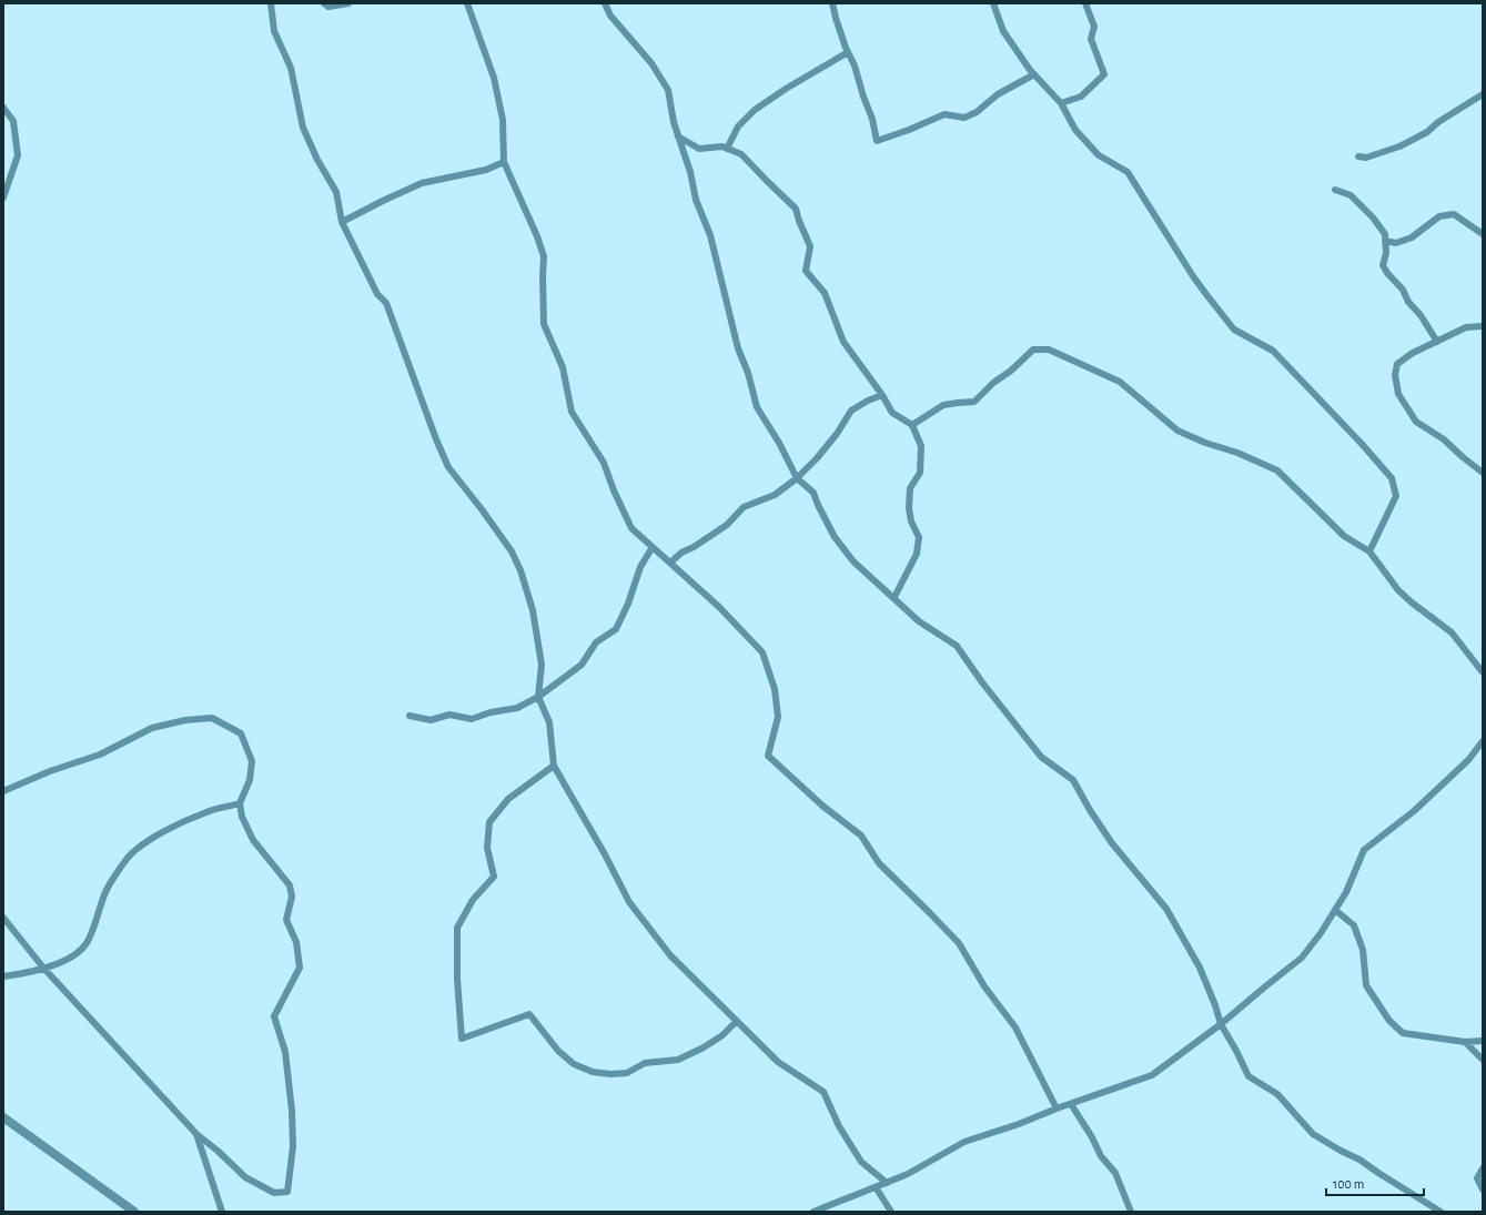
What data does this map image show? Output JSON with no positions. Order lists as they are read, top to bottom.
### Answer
{
  "scale_bar": "100 m"
}
